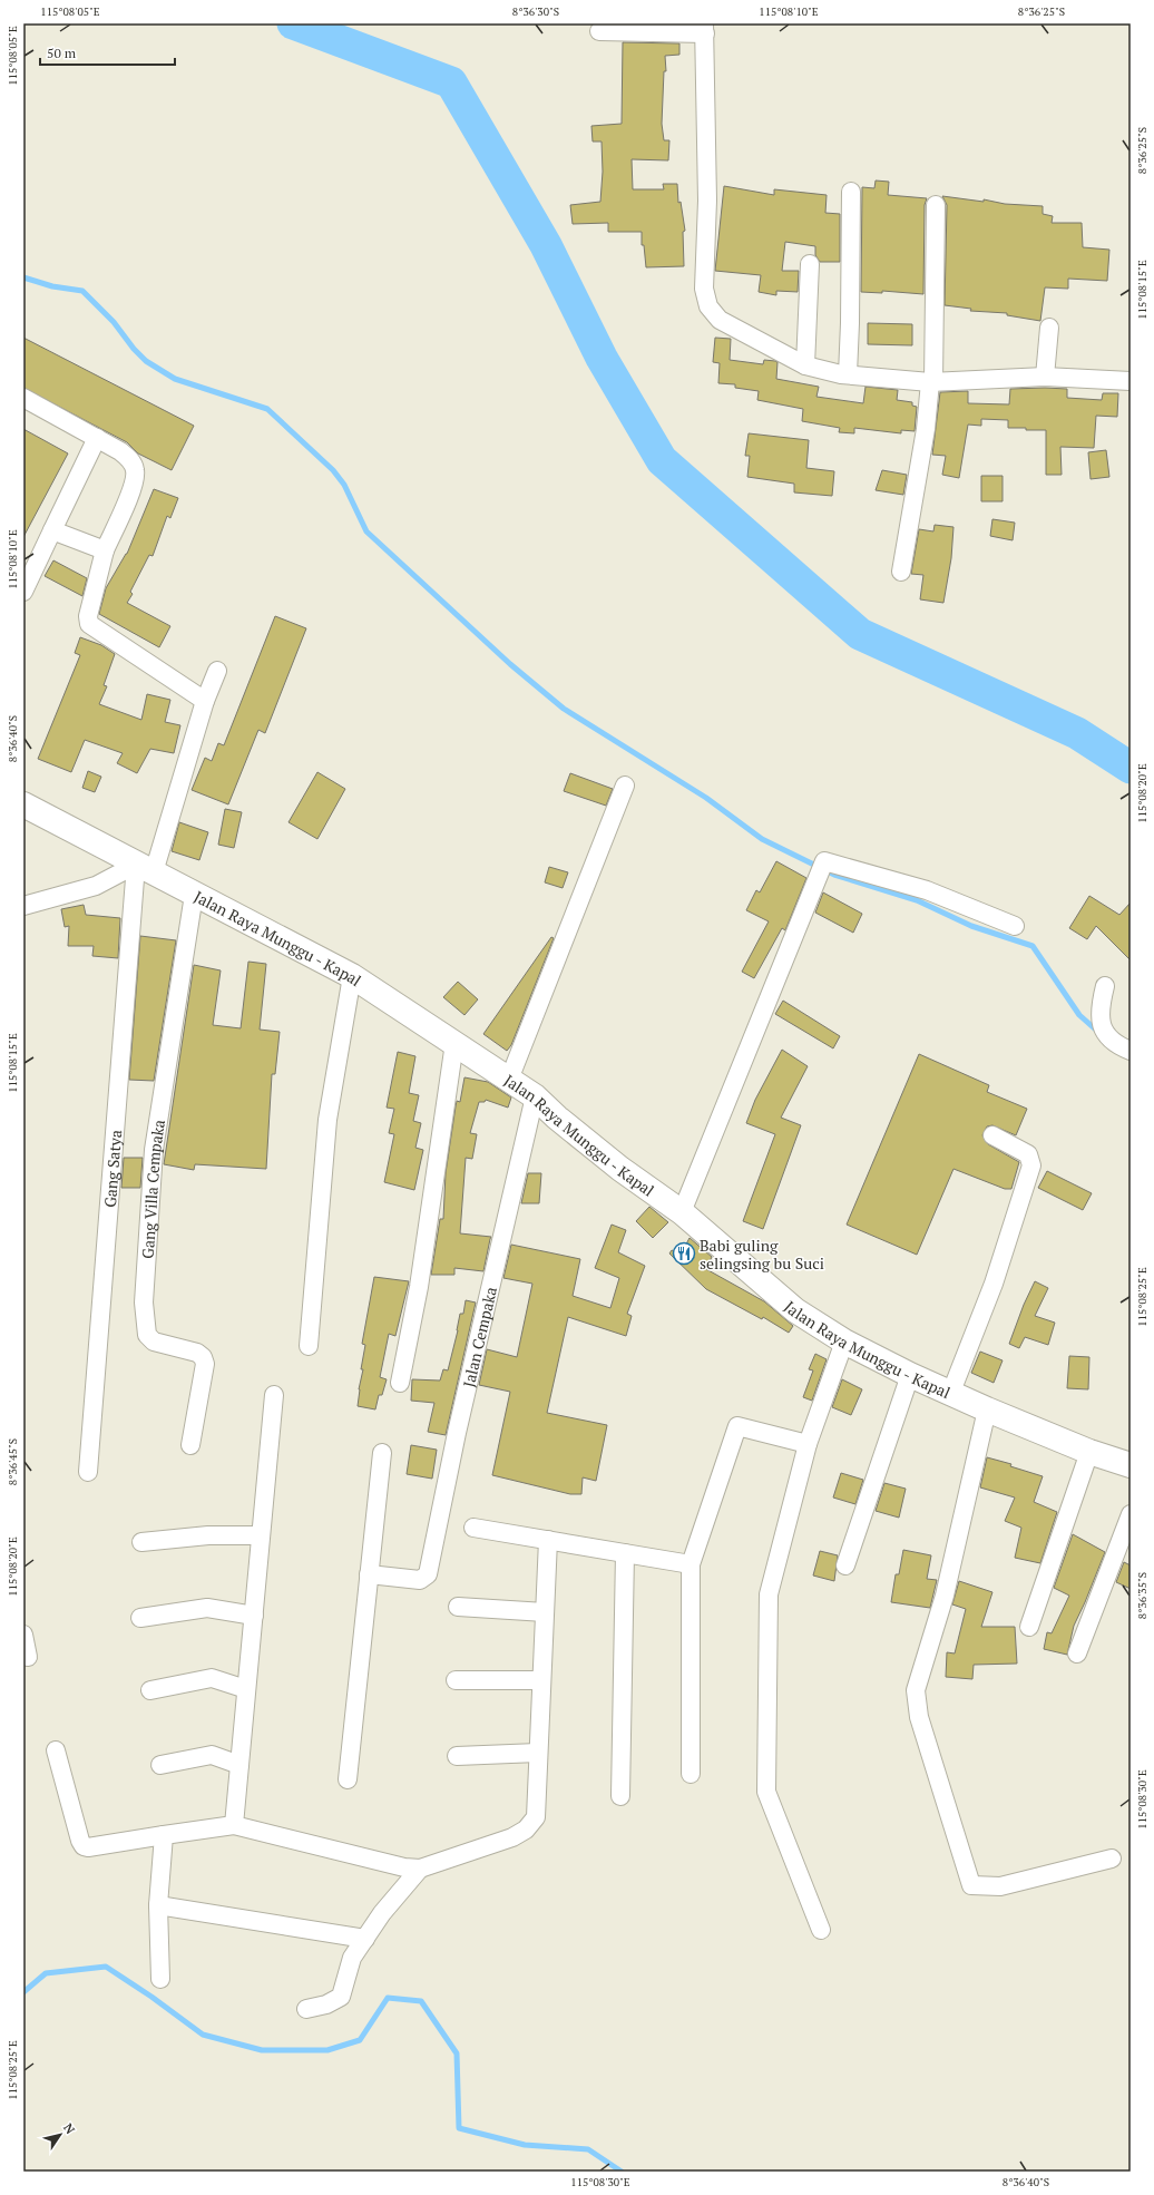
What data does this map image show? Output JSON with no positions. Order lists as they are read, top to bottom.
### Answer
{
  "streets": {
    "street": [
      "Jalan Raya Munggu - Kapal",
      "Gang Satya",
      "Gang Villa Cempaka",
      "Jalan Cempaka"
    ]
  },
  "crossings": [
    ["Jalan Raya Munggu - Kapal", "Gang Satya"],
    ["Jalan Raya Munggu - Kapal", "Gang Villa Cempaka"],
    ["Jalan Raya Munggu - Kapal", "Jalan Cempaka"]
  ],
  "places": {
    "restaurant": ["Babi guling selingsing bu Suci"]
  },
  "scale_bar": "50 m",
  "north": "top right",
  "coordinates": [
    "115°08'05\"E",
    "8°36'30\"S",
    "115°08'10\"E",
    "8°36'25\"S",
    "115°08'15\"E",
    "8°36'40\"S",
    "115°08'20\"E",
    "115°08'25\"E",
    "8°36'45\"S",
    "8°36'35\"S",
    "115°08'30\"E"
  ]
}
